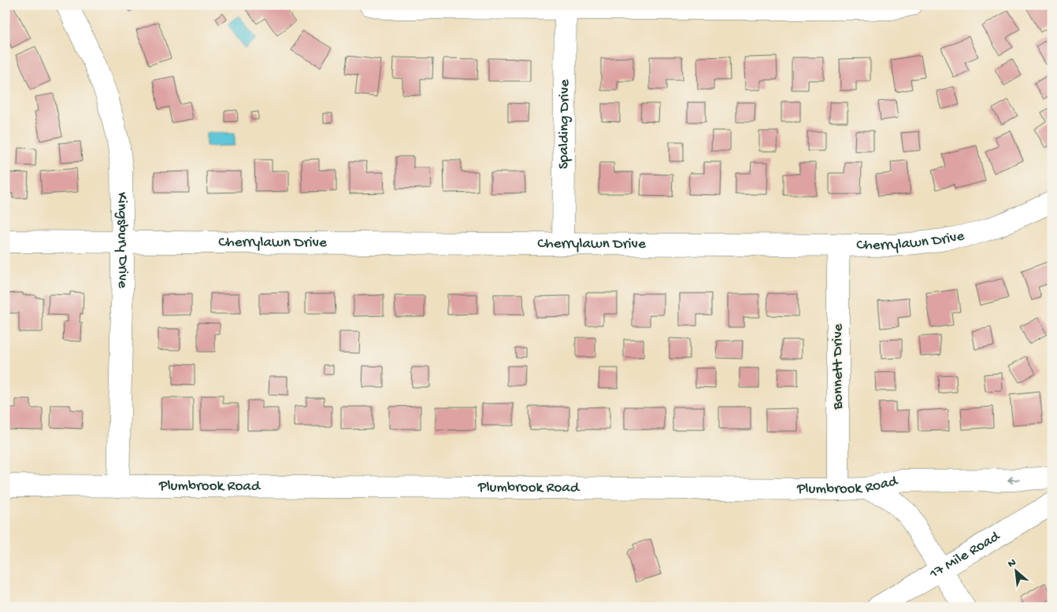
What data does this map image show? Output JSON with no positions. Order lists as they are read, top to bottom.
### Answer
{
  "streets": {
    "street": [
      "Spalding Drive",
      "Cherrylawn Drive",
      "Kingsbury Drive",
      "Bonnett Drive",
      "Plumbrook Road",
      "17 Mile Road"
    ]
  },
  "crossings": [
    ["Spalding Drive", "Cherrylawn Drive"],
    ["Cherrylawn Drive", "Kingsbury Drive"],
    ["Cherrylawn Drive", "Bonnett Drive"],
    ["Kingsbury Drive", "Plumbrook Road"],
    ["Bonnett Drive", "Plumbrook Road"]
  ],
  "north": "top left"
}
